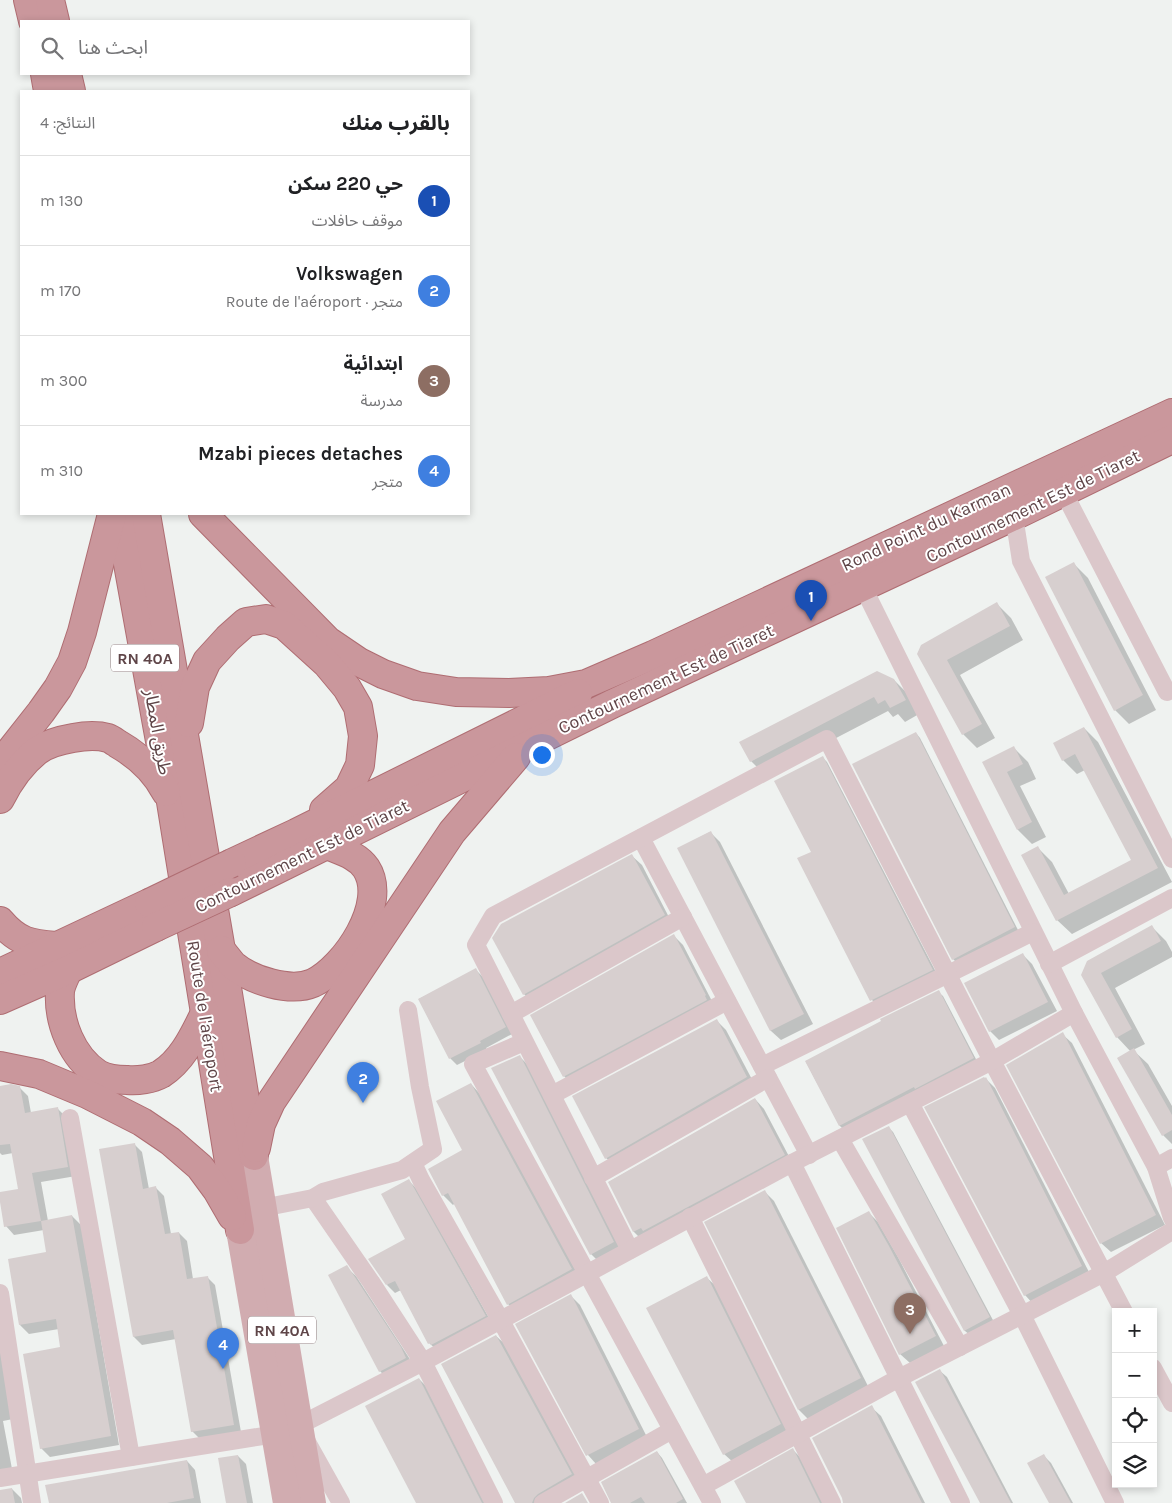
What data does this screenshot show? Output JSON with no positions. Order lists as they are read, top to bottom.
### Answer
{
  "streets": {
    "highway": [
      "Contournement Est de Tiaret",
      "Rond Point du Karman",
      "RN 40A",
      "طريق المطار",
      "Route de l'aéroport"
    ]
  },
  "crossings": [
    ["Contournement Est de Tiaret", "Rond Point du Karman"],
    ["RN 40A", "Route de l'aéroport"],
    ["طريق المطار", "Route de l'aéroport"]
  ],
  "page": {
    "search": "ابحث هنا",
    "heading": ["بالقرب منك", "النتائج: 4"],
    "list": [
      {
        "mark": "1",
        "name": "حي 220 سكن",
        "note": "موقف حافلات",
        "value": "130 m"
      },
      {
        "mark": "2",
        "name": "Volkswagen",
        "note": "متجر · Route de l'aéroport",
        "value": "170 m"
      },
      {
        "mark": "3",
        "name": "ابتدائية",
        "note": "مدرسة",
        "value": "300 m"
      },
      {
        "mark": "4",
        "name": "Mzabi pieces detaches",
        "note": "متجر",
        "value": "310 m"
      }
    ],
    "pins": [
      "1",
      "2",
      "3",
      "4"
    ],
    "map_buttons": ["+", "−"]
  }
}
